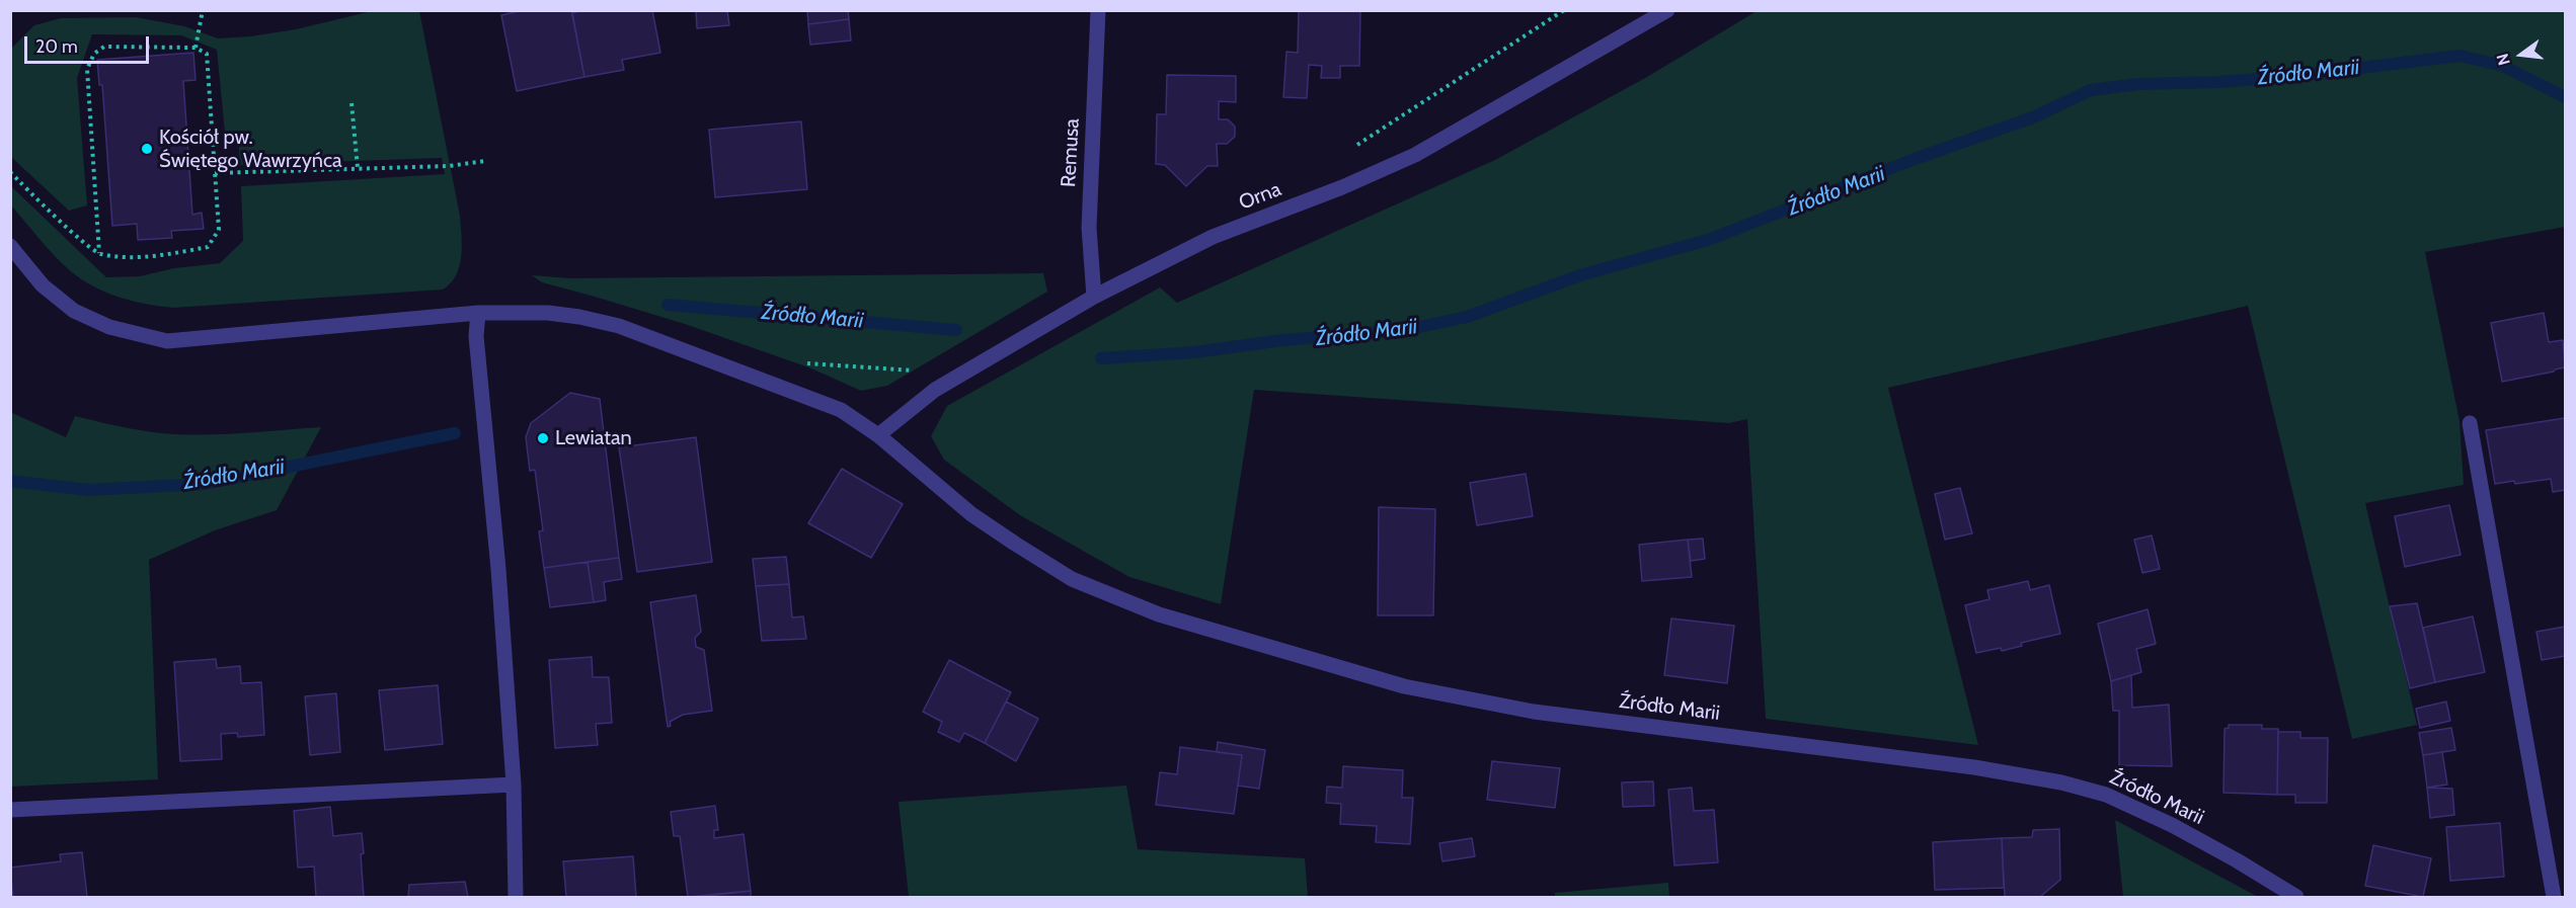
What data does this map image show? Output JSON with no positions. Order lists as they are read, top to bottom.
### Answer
{
  "streets": {
    "street": ["Remusa", "Orna", "Źródło Marii"]
  },
  "crossings": [
    ["Remusa", "Orna"],
    ["Orna", "Źródło Marii"]
  ],
  "water": ["Źródło Marii"],
  "places": ["Kościół pw. Świętego Wawrzyńca", "Lewiatan"],
  "scale_bar": "20 m",
  "north": "left"
}
